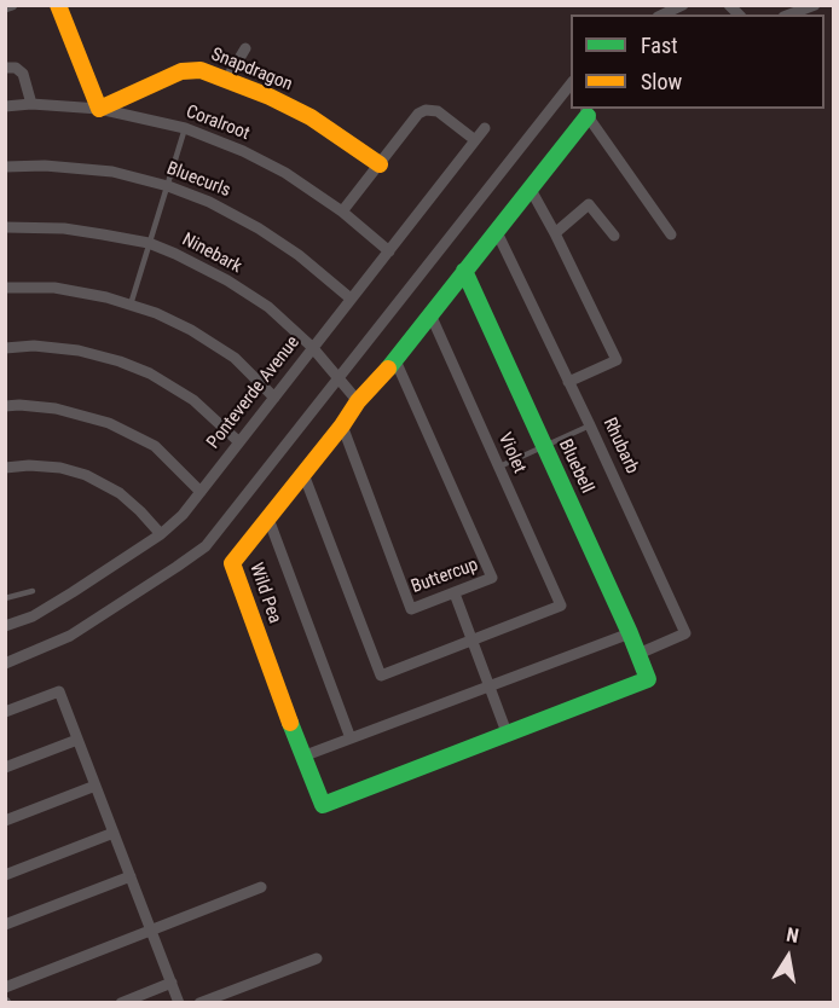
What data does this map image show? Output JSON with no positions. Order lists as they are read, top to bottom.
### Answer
{
  "streets": {
    "street": [
      "Snapdragon",
      "Coralroot",
      "Bluecurls",
      "Ninebark",
      "Ponteverde Avenue",
      "Rhubarb",
      "Violet",
      "Bluebell",
      "Buttercup",
      "Wild Pea"
    ]
  },
  "crossings": [
    ["Snapdragon", "Coralroot"],
    ["Coralroot", "Ponteverde Avenue"],
    ["Bluecurls", "Ponteverde Avenue"],
    ["Ninebark", "Ponteverde Avenue"],
    ["Ninebark", "Wild Pea"],
    ["Rhubarb", "Bluebell"],
    ["Rhubarb", "Wild Pea"],
    ["Violet", "Wild Pea"],
    ["Bluebell", "Wild Pea"],
    ["Buttercup", "Wild Pea"]
  ],
  "legend": ["Fast", "Slow"],
  "north": "top"
}
